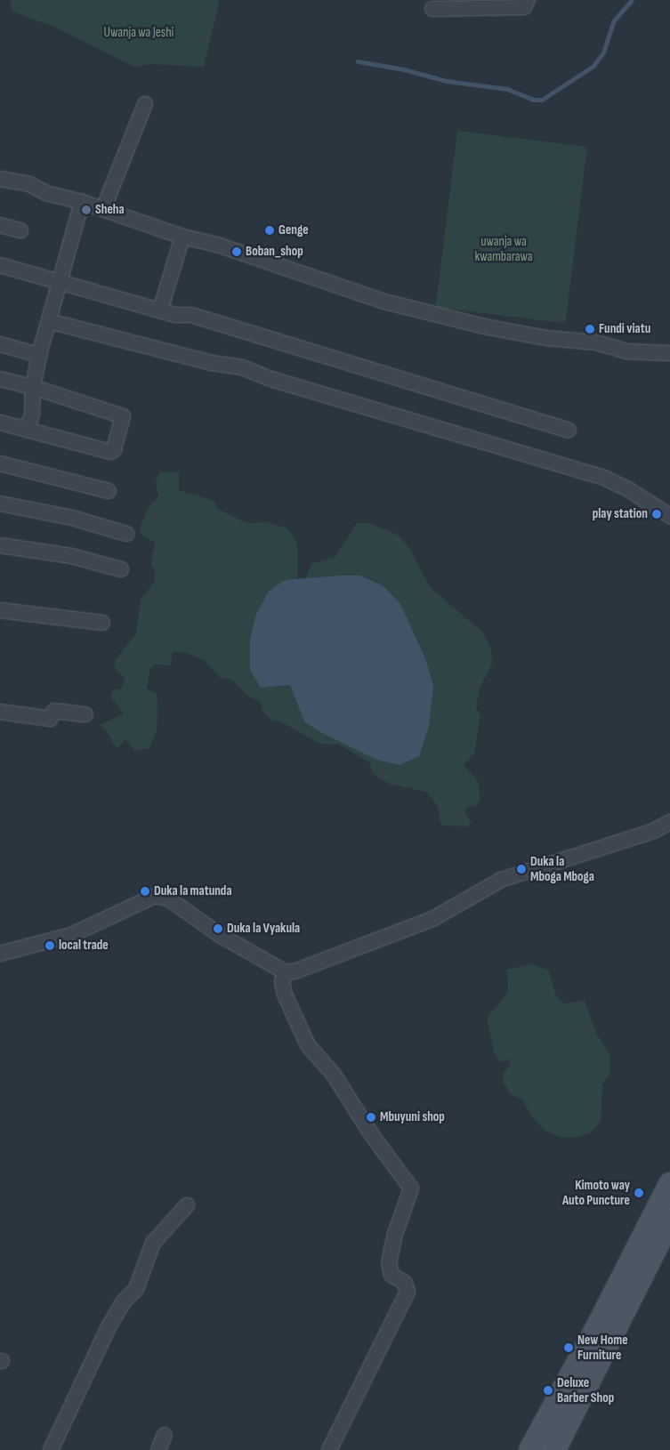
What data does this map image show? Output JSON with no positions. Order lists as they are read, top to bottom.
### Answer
{
  "parks": ["Uwanja wa Jeshi", "uwanja wa kwambarawa"],
  "places": [
    "Sheha",
    "Genge",
    "Boban_shop",
    "Fundi viatu",
    "play station",
    "Duka la Mboga Mboga",
    "Duka la matunda",
    "Duka la Vyakula",
    "local trade",
    "Mbuyuni shop",
    "Kimoto way Auto Puncture",
    "New Home Furniture",
    "Deluxe Barber Shop"
  ]
}
